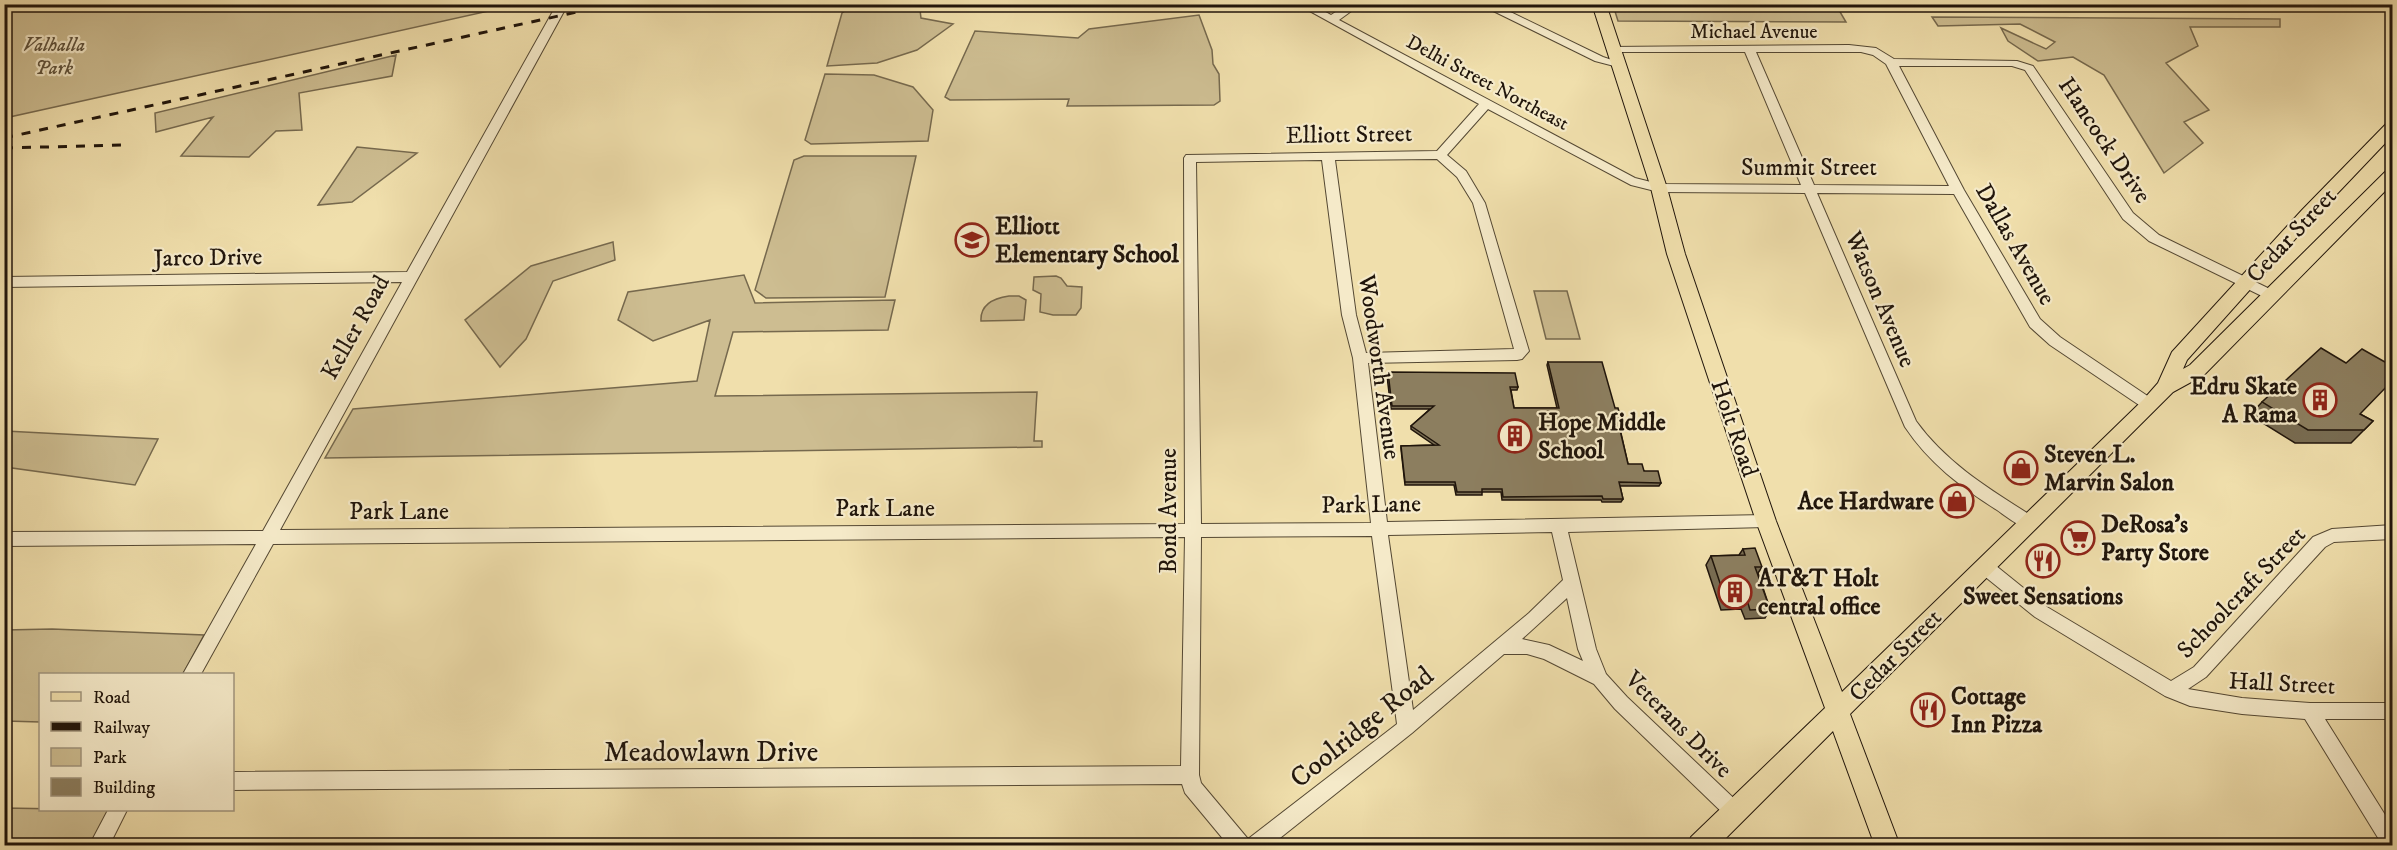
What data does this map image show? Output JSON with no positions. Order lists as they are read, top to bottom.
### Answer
{
  "streets": {
    "main road": ["Cedar Street", "Holt Road"],
    "street": [
      "Michael Avenue",
      "Delhi Street Northeast",
      "Elliott Street",
      "Hancock Drive",
      "Summit Street",
      "Dallas Avenue",
      "Jarco Drive",
      "Watson Avenue",
      "Keller Road",
      "Woodworth Avenue",
      "Park Lane",
      "Bond Avenue",
      "Schoolcraft Street",
      "Hall Street",
      "Veterans Drive",
      "Coolridge Road",
      "Meadowlawn Drive"
    ]
  },
  "crossings": [
    ["Michael Avenue", "Hancock Drive"],
    ["Michael Avenue", "Dallas Avenue"],
    ["Michael Avenue", "Watson Avenue"],
    ["Michael Avenue", "Holt Road"],
    ["Delhi Street Northeast", "Elliott Street"],
    ["Delhi Street Northeast", "Summit Street"],
    ["Delhi Street Northeast", "Holt Road"],
    ["Elliott Street", "Woodworth Avenue"],
    ["Elliott Street", "Bond Avenue"],
    ["Hancock Drive", "Cedar Street"],
    ["Hancock Drive", "Dallas Avenue"],
    ["Summit Street", "Dallas Avenue"],
    ["Summit Street", "Watson Avenue"],
    ["Summit Street", "Holt Road"],
    ["Cedar Street", "Dallas Avenue"],
    ["Cedar Street", "Watson Avenue"],
    ["Cedar Street", "Holt Road"],
    ["Cedar Street", "Schoolcraft Street"],
    ["Cedar Street", "Veterans Drive"],
    ["Jarco Drive", "Keller Road"],
    ["Keller Road", "Park Lane"],
    ["Woodworth Avenue", "Park Lane"],
    ["Woodworth Avenue", "Coolridge Road"],
    ["Holt Road", "Park Lane"],
    ["Park Lane", "Bond Avenue"],
    ["Park Lane", "Veterans Drive"],
    ["Bond Avenue", "Meadowlawn Drive"],
    ["Schoolcraft Street", "Hall Street"],
    ["Veterans Drive", "Coolridge Road"]
  ],
  "parks": ["Valhalla Park"],
  "places": {
    "school or university": ["Elliott Elementary School"],
    "building": ["Edru Skate A Rama", "Hope Middle School", "AT&T Holt central office"],
    "shop": ["Steven L. Marvin Salon", "Ace Hardware"],
    "supermarket": ["DeRosa's Party Store"],
    "restaurant": ["Sweet Sensations", "Cottage Inn Pizza"]
  },
  "legend": [
    "Road",
    "Railway",
    "Park",
    "Building"
  ]
}
